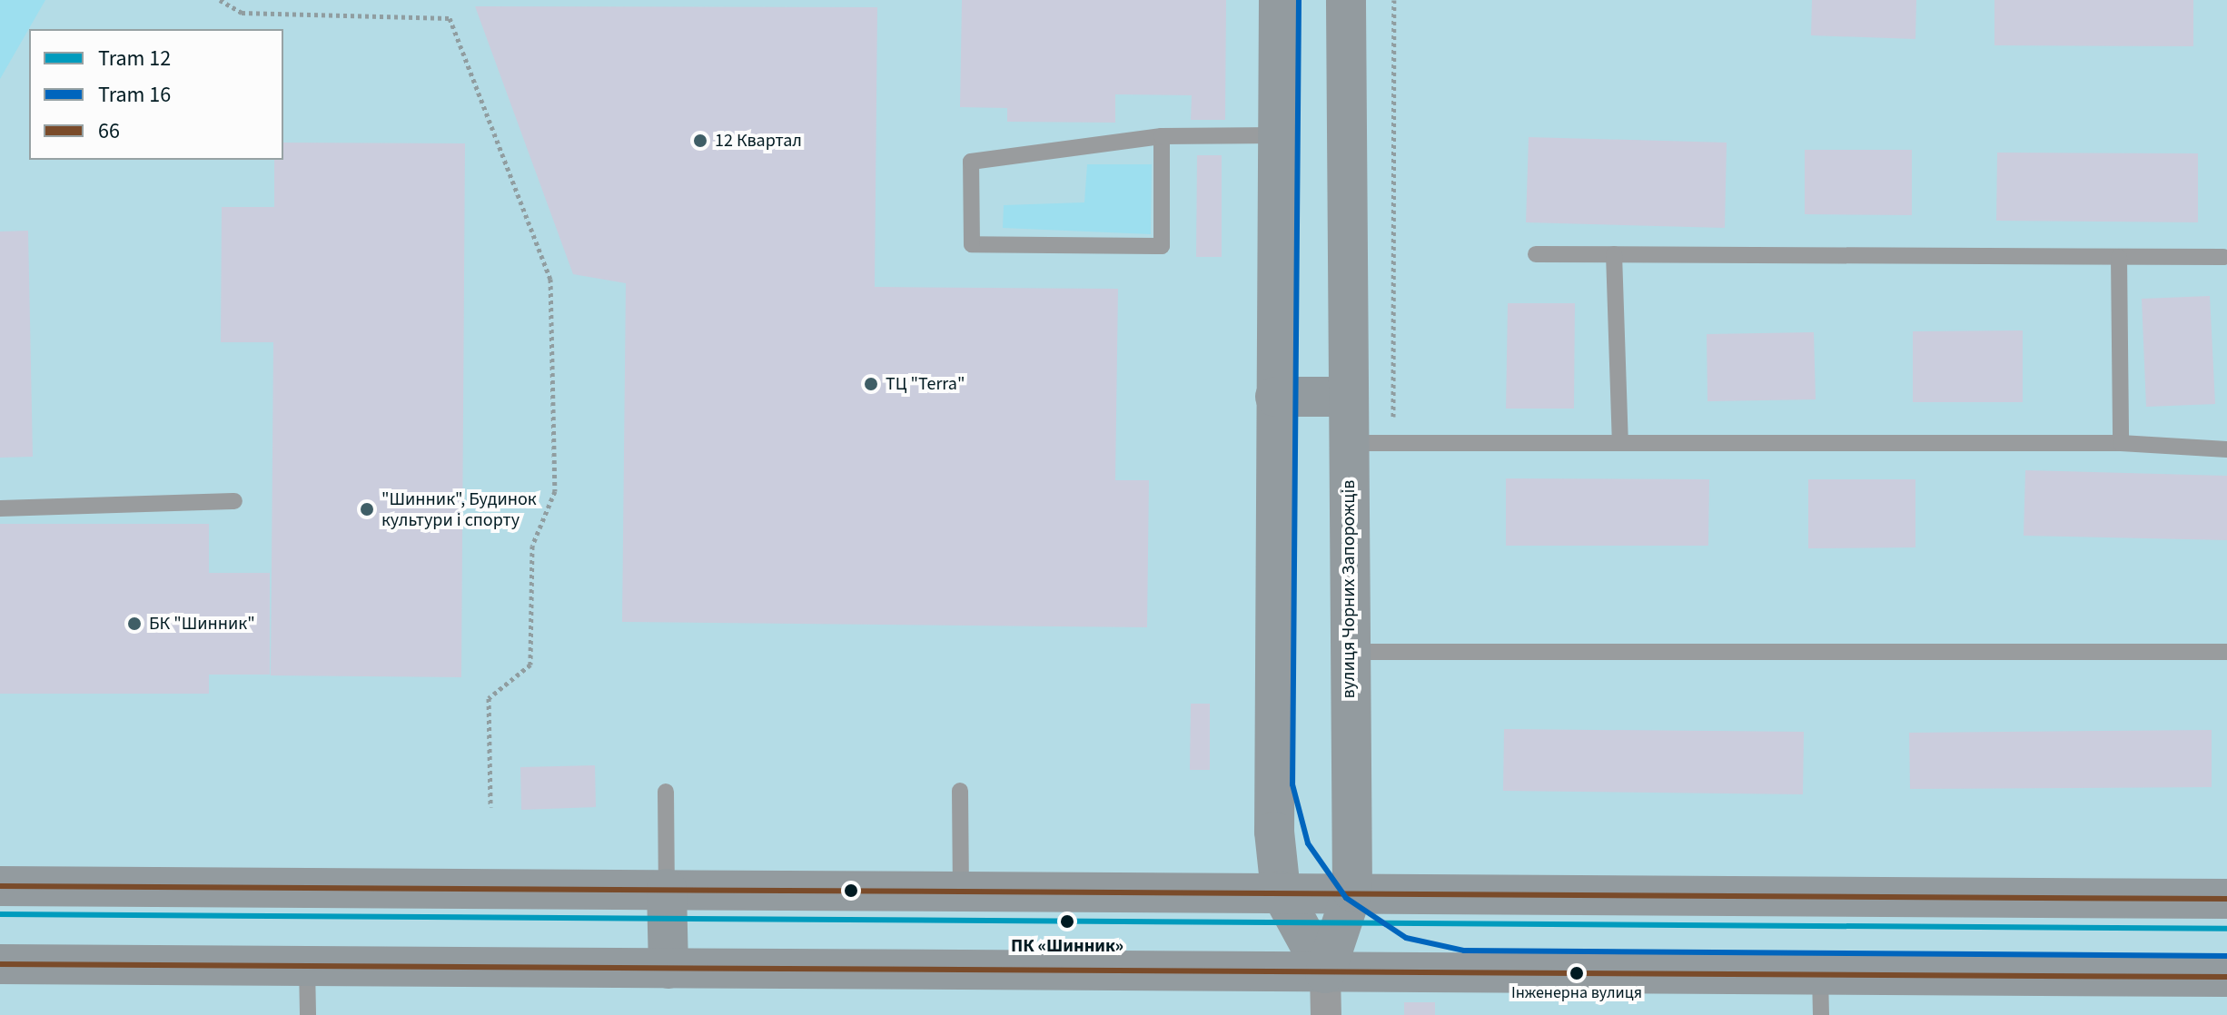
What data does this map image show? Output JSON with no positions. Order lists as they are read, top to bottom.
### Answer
{
  "streets": {
    "main road": ["вулиця Чорних Запорожців"]
  },
  "places": [
    "12 Квартал",
    "ТЦ \"Terra\"",
    "\"Шинник\", Будинок культури і спорту",
    "БК \"Шинник\"",
    "ПК «Шинник»",
    "Інженерна вулиця"
  ],
  "lines": ["tram line 16", "transit line 66", "tram line 12"],
  "legend": ["Tram 12", "Tram 16", "66"]
}
